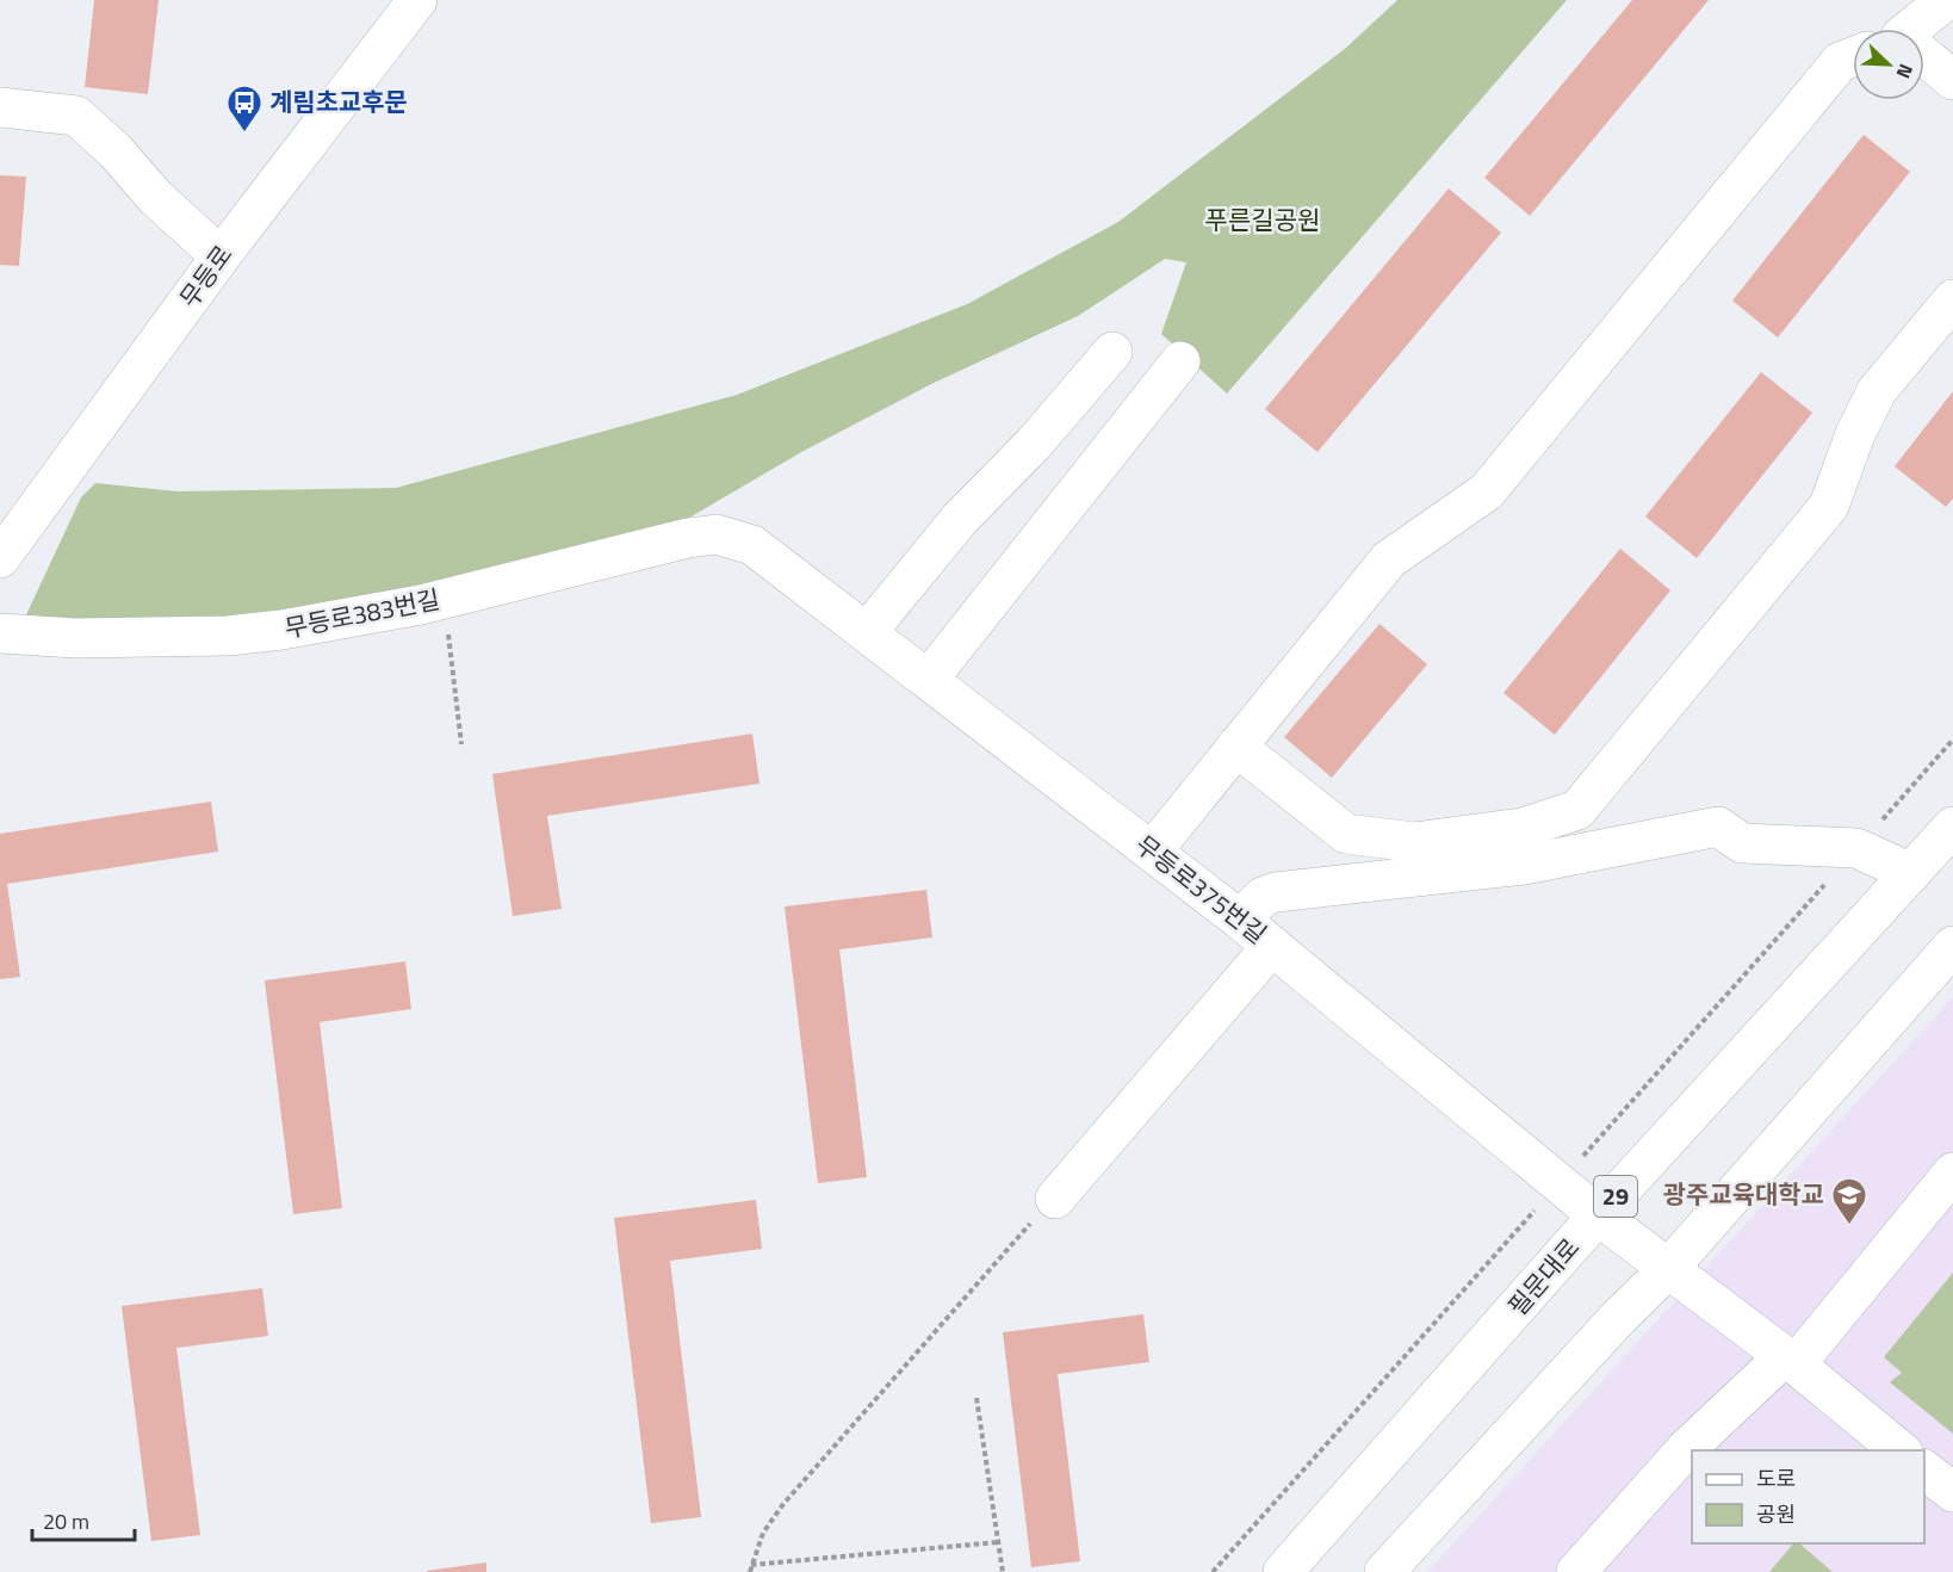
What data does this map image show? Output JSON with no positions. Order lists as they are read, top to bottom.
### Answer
{
  "streets": {
    "street": [
      "무등로",
      "무등로383번길",
      "무등로375번길",
      "29",
      "필문대로"
    ]
  },
  "crossings": [
    ["무등로383번길", "무등로375번길"],
    ["무등로375번길", "필문대로"]
  ],
  "parks": ["푸른길공원"],
  "places": {
    "bus stop": ["계림초교후문"],
    "school or university": ["광주교육대학교"]
  },
  "legend": ["도로", "공원"],
  "scale_bar": "20 m",
  "north": "bottom right"
}
